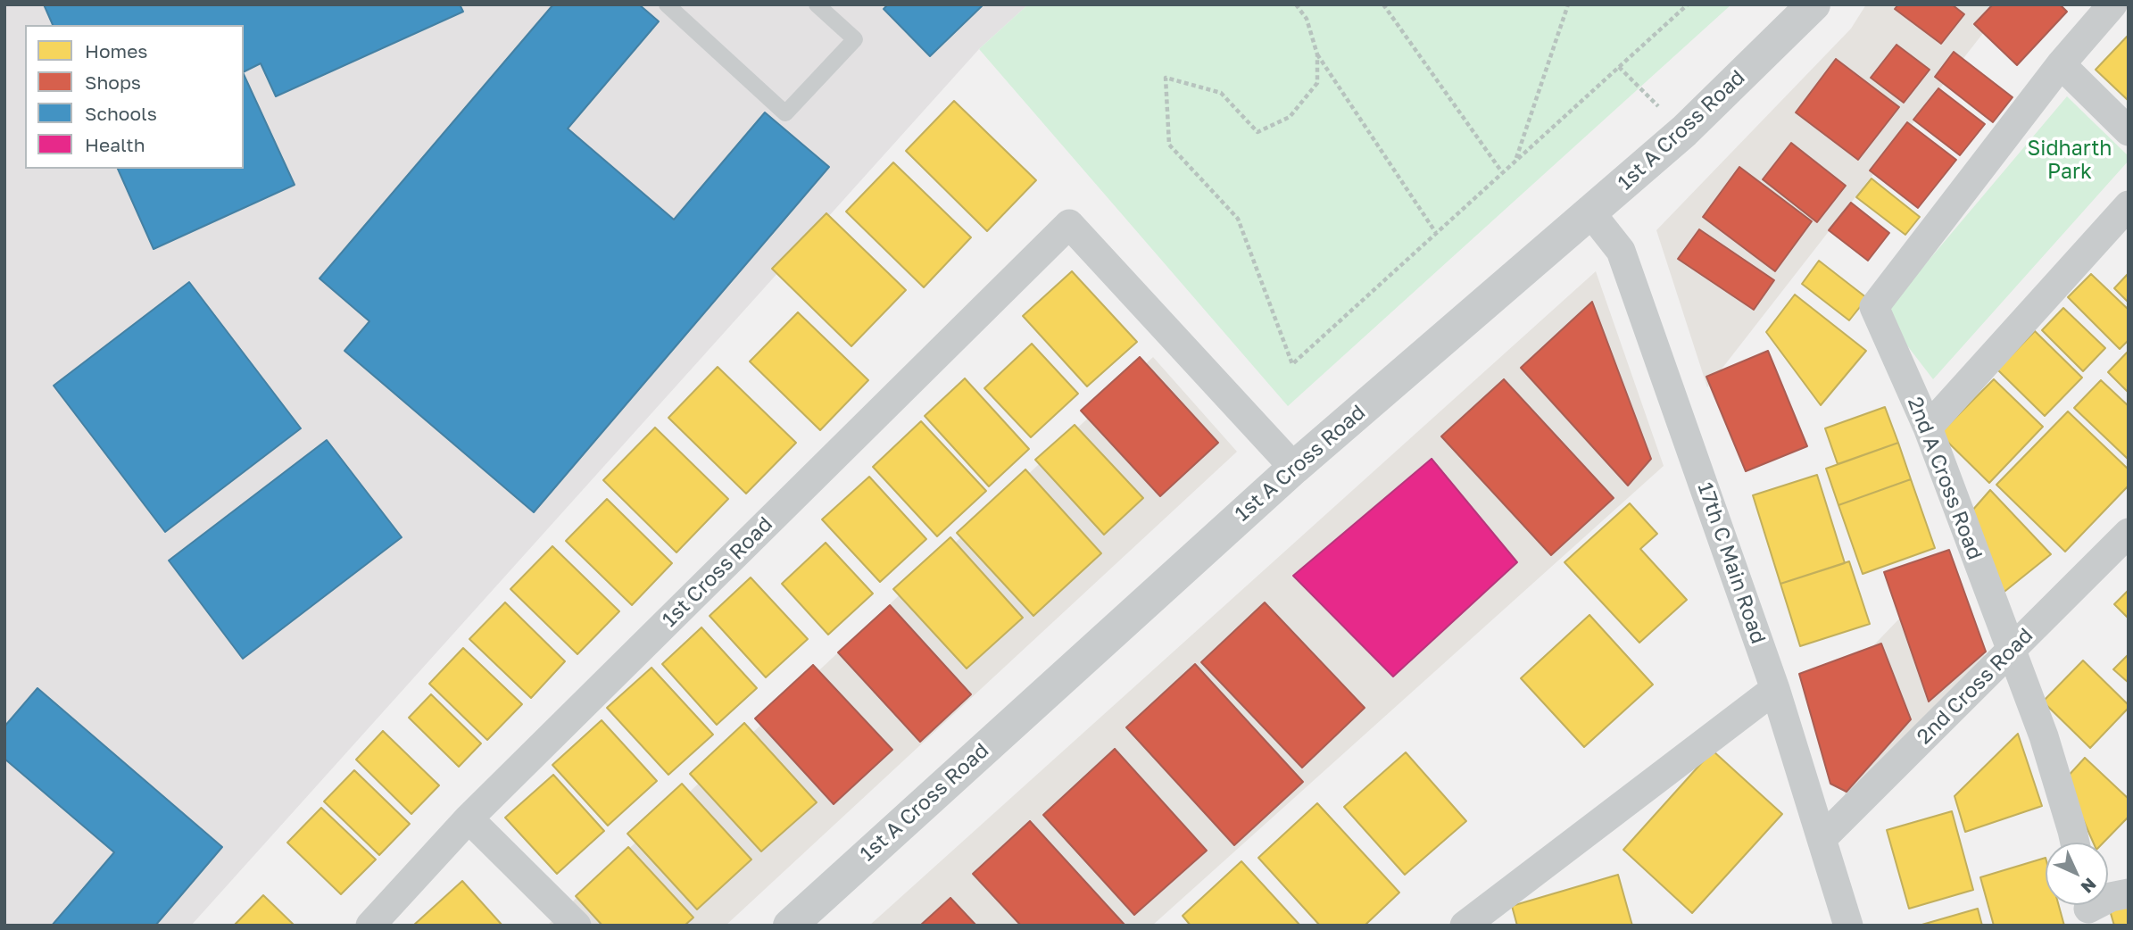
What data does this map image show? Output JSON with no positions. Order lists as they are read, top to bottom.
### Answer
{
  "streets": {
    "street": [
      "1st A Cross Road",
      "2nd A Cross Road",
      "17th C Main Road",
      "1st Cross Road",
      "2nd Cross Road"
    ]
  },
  "crossings": [
    ["1st A Cross Road", "17th C Main Road"],
    ["1st A Cross Road", "1st Cross Road"],
    ["2nd A Cross Road", "2nd Cross Road"],
    ["17th C Main Road", "2nd Cross Road"]
  ],
  "parks": ["Sidharth Park"],
  "legend": [
    "Homes",
    "Shops",
    "Schools",
    "Health"
  ],
  "north": "bottom right"
}
